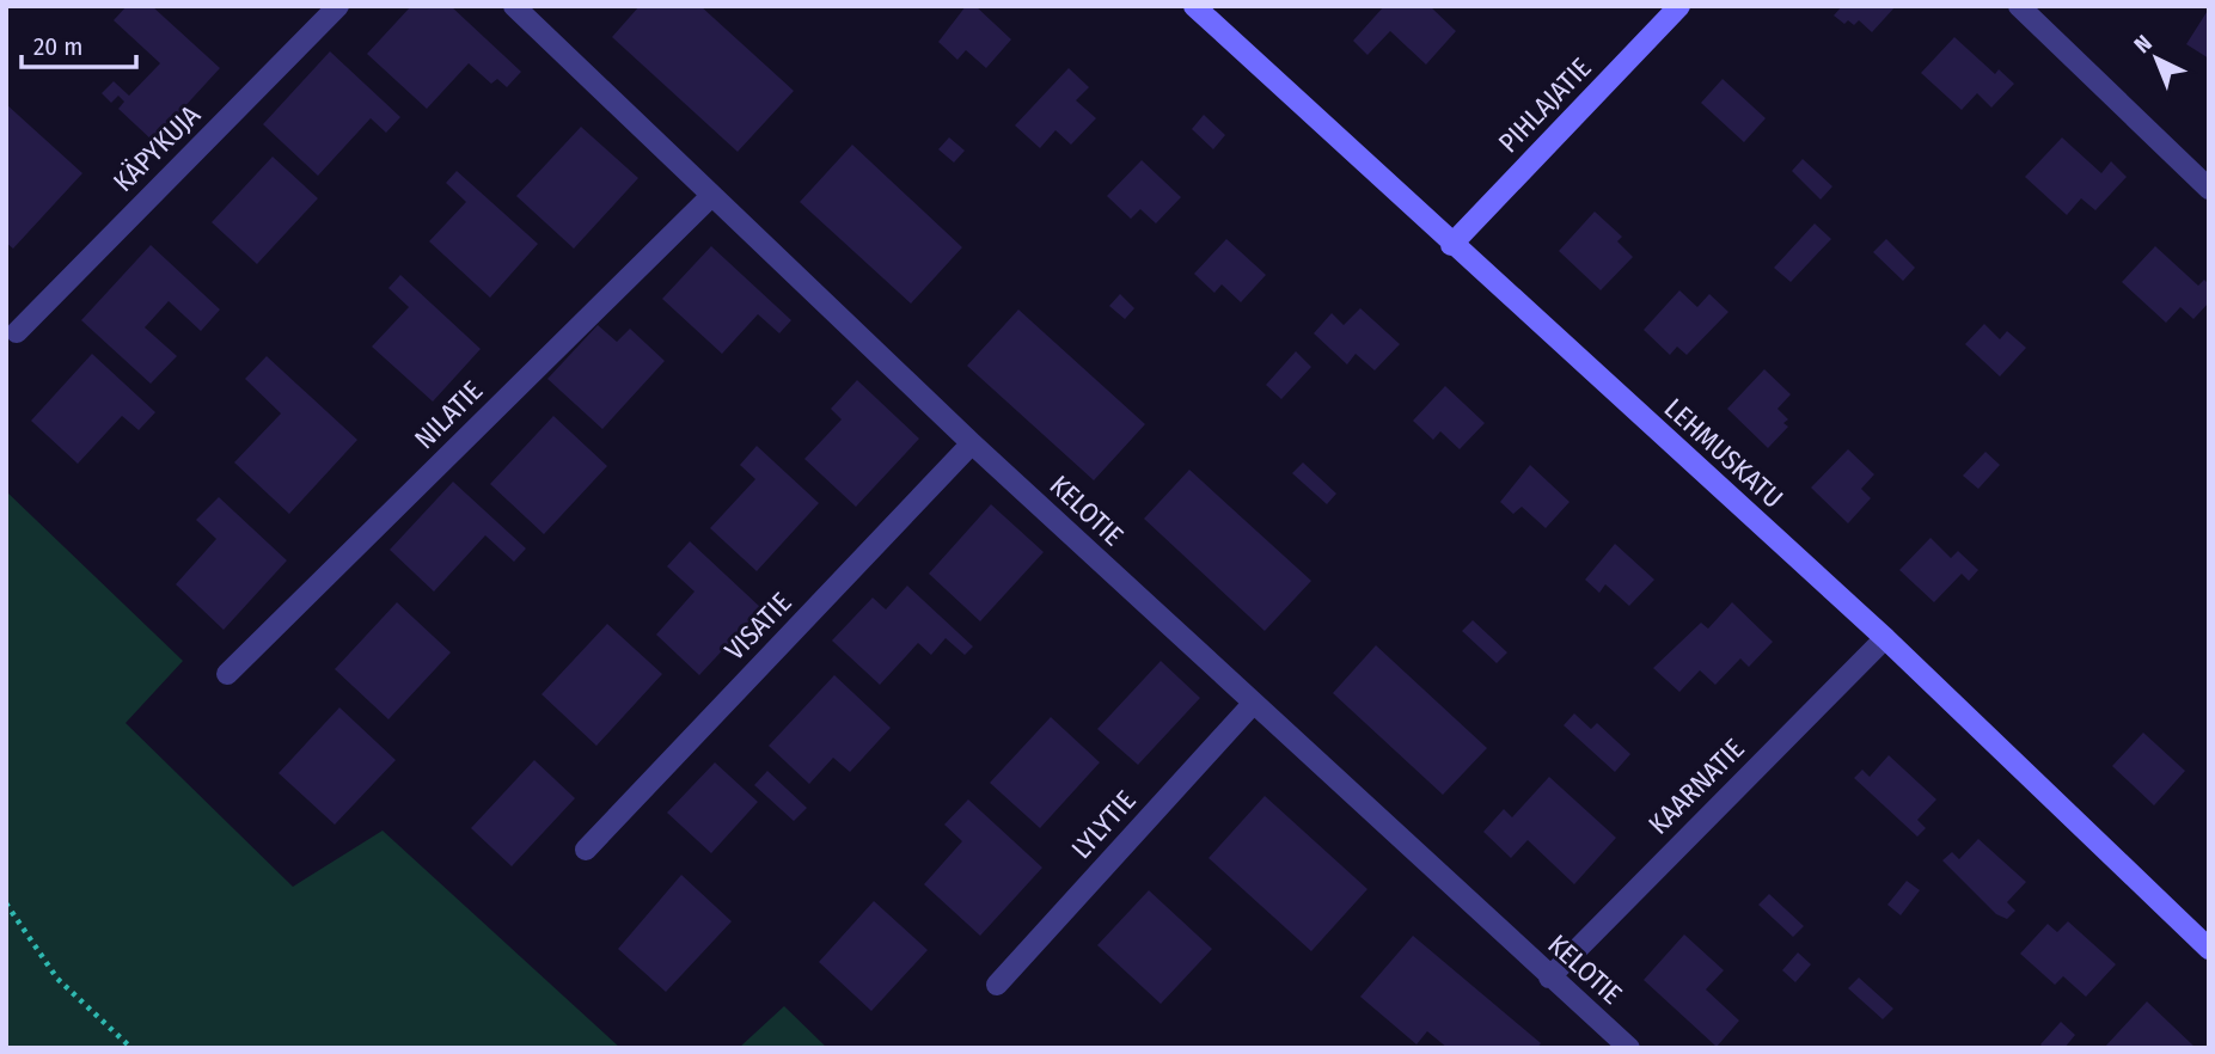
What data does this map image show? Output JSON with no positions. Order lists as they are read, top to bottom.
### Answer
{
  "streets": {
    "street": [
      "PIHLAJATIE",
      "KÄPYKUJA",
      "NILATIE",
      "LEHMUSKATU",
      "KELOTIE",
      "VISATIE",
      "KAARNATIE",
      "LYLYTIE"
    ]
  },
  "crossings": [
    ["PIHLAJATIE", "LEHMUSKATU"],
    ["NILATIE", "KELOTIE"],
    ["LEHMUSKATU", "KAARNATIE"],
    ["KELOTIE", "VISATIE"],
    ["KELOTIE", "KAARNATIE"],
    ["KELOTIE", "LYLYTIE"]
  ],
  "scale_bar": "20 m",
  "north": "top left"
}
